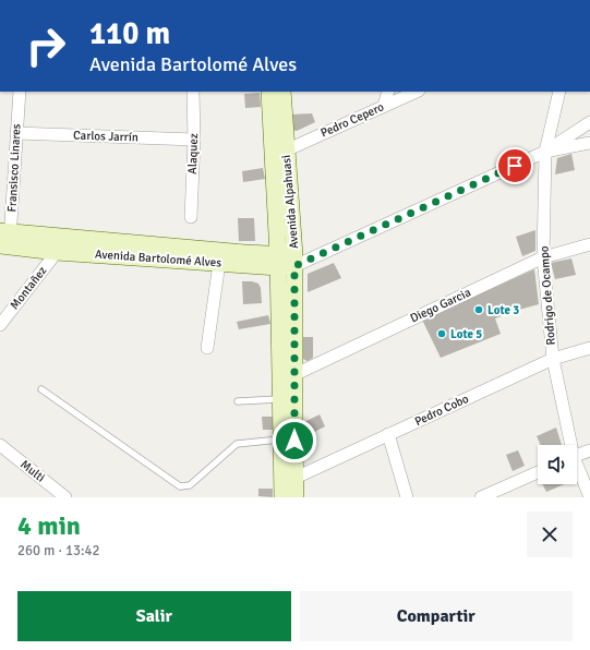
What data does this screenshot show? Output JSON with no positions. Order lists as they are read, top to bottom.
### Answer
{
  "streets": {
    "main road": ["Avenida Alpahuasi", "Avenida Bartolomé Alves"],
    "street": [
      "Pedro Cepero",
      "Carlos Jarrín",
      "Alaquez",
      "Fransisco Linares",
      "Montañez",
      "Rodrigo de Ocampo",
      "Diego Garcia",
      "Pedro Cobo",
      "Multi"
    ]
  },
  "crossings": [
    ["Pedro Cepero", "Avenida Alpahuasi"],
    ["Carlos Jarrín", "Alaquez"],
    ["Carlos Jarrín", "Fransisco Linares"],
    ["Fransisco Linares", "Avenida Bartolomé Alves"],
    ["Avenida Alpahuasi", "Avenida Bartolomé Alves"],
    ["Avenida Alpahuasi", "Diego Garcia"],
    ["Avenida Alpahuasi", "Pedro Cobo"],
    ["Avenida Bartolomé Alves", "Montañez"],
    ["Avenida Bartolomé Alves", "Rodrigo de Ocampo"],
    ["Rodrigo de Ocampo", "Diego Garcia"],
    ["Rodrigo de Ocampo", "Pedro Cobo"]
  ],
  "places": ["Lote 3", "Lote 5"],
  "page": {
    "turn": ["110 m", "Avenida Bartolomé Alves"],
    "heading": ["4 min", "260 m · 13:42"],
    "buttons": ["Salir", "Compartir"]
  }
}
